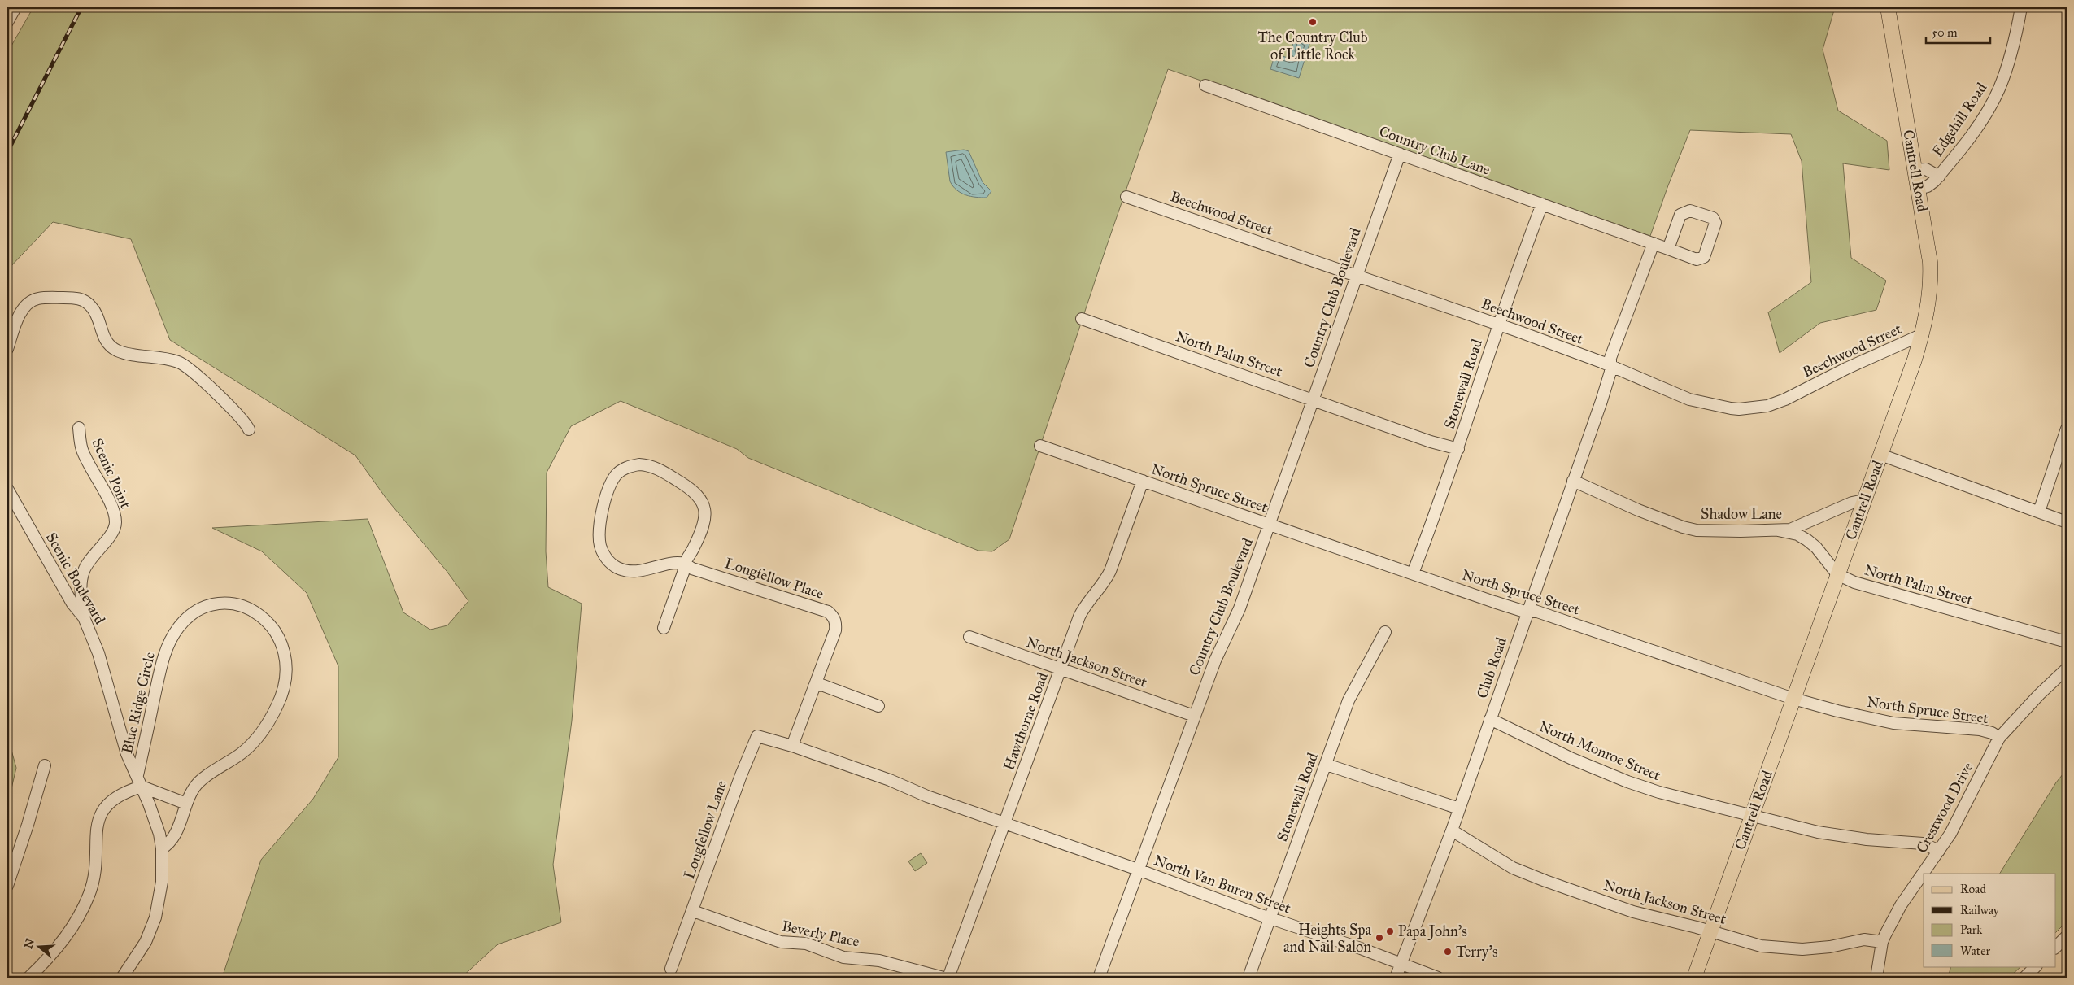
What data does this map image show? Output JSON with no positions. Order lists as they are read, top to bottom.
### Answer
{
  "streets": {
    "main road": ["Cantrell Road"],
    "street": [
      "Edgehill Road",
      "Country Club Lane",
      "Beechwood Street",
      "Country Club Boulevard",
      "North Palm Street",
      "Stonewall Road",
      "Scenic Point",
      "North Spruce Street",
      "Shadow Lane",
      "Scenic Boulevard",
      "Longfellow Place",
      "North Jackson Street",
      "Club Road",
      "Blue Ridge Circle",
      "Hawthorne Road",
      "North Monroe Street",
      "Crestwood Drive",
      "Longfellow Lane",
      "North Van Buren Street",
      "Beverly Place"
    ]
  },
  "crossings": [
    ["Edgehill Road", "Cantrell Road"],
    ["Country Club Lane", "Country Club Boulevard"],
    ["Country Club Lane", "Stonewall Road"],
    ["Cantrell Road", "Beechwood Street"],
    ["Cantrell Road", "North Palm Street"],
    ["Cantrell Road", "North Spruce Street"],
    ["Cantrell Road", "Shadow Lane"],
    ["Cantrell Road", "North Jackson Street"],
    ["Cantrell Road", "North Monroe Street"],
    ["Beechwood Street", "Country Club Boulevard"],
    ["Beechwood Street", "Stonewall Road"],
    ["Beechwood Street", "Club Road"],
    ["Country Club Boulevard", "North Palm Street"],
    ["Country Club Boulevard", "North Spruce Street"],
    ["Country Club Boulevard", "North Jackson Street"],
    ["Country Club Boulevard", "North Van Buren Street"],
    ["North Palm Street", "Stonewall Road"],
    ["North Palm Street", "Shadow Lane"],
    ["Stonewall Road", "North Spruce Street"],
    ["Stonewall Road", "North Van Buren Street"],
    ["Scenic Point", "Scenic Boulevard"],
    ["North Spruce Street", "Club Road"],
    ["North Spruce Street", "Hawthorne Road"],
    ["North Spruce Street", "Crestwood Drive"],
    ["Shadow Lane", "Club Road"],
    ["Scenic Boulevard", "Blue Ridge Circle"],
    ["Longfellow Place", "Longfellow Lane"],
    ["North Jackson Street", "Club Road"],
    ["North Jackson Street", "Hawthorne Road"],
    ["North Jackson Street", "Crestwood Drive"],
    ["Club Road", "North Monroe Street"],
    ["Club Road", "North Van Buren Street"],
    ["Hawthorne Road", "North Van Buren Street"],
    ["North Monroe Street", "Crestwood Drive"],
    ["Longfellow Lane", "Beverly Place"]
  ],
  "places": [
    "The Country Club of Little Rock",
    "Papa John's",
    "Heights Spa and Nail Salon",
    "Terry's"
  ],
  "legend": [
    "Road",
    "Railway",
    "Park",
    "Water"
  ],
  "scale_bar": "50 m",
  "north": "left"
}
